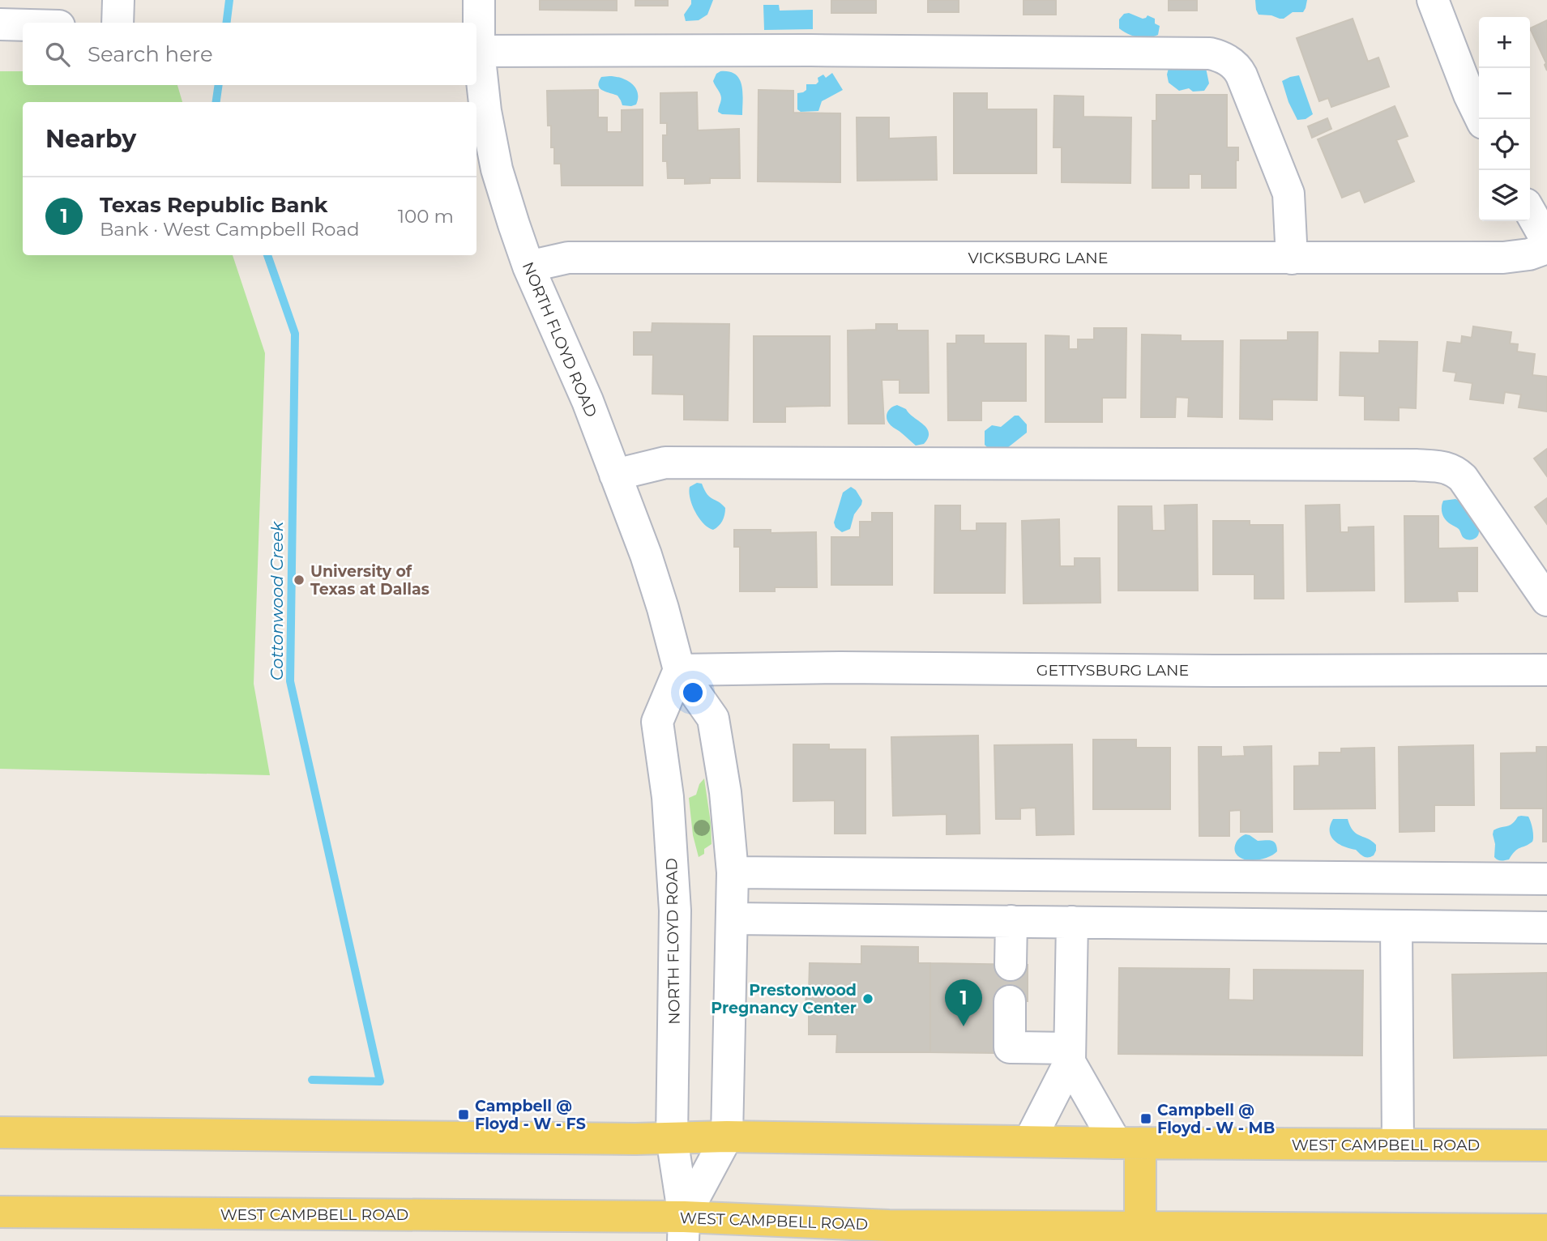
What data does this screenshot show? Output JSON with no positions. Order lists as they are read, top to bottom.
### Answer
{
  "streets": {
    "main road": ["WEST CAMPBELL ROAD"],
    "street": ["VICKSBURG LANE", "NORTH FLOYD ROAD", "GETTYSBURG LANE"]
  },
  "crossings": [
    ["VICKSBURG LANE", "NORTH FLOYD ROAD"],
    ["NORTH FLOYD ROAD", "GETTYSBURG LANE"],
    ["NORTH FLOYD ROAD", "WEST CAMPBELL ROAD"]
  ],
  "water": ["Cottonwood Creek"],
  "places": {
    "other": ["University of Texas at Dallas", "Prestonwood Pregnancy Center"],
    "transit": ["Campbell @ Floyd - W - FS", "Campbell @ Floyd - W - MB"]
  },
  "page": {
    "map_buttons": ["+", "−"],
    "search": "Search here",
    "heading": "Nearby",
    "list": [
      {
        "mark": "1",
        "name": "Texas Republic Bank",
        "note": "Bank · West Campbell Road",
        "value": "100 m"
      }
    ],
    "pins": "1"
  }
}
